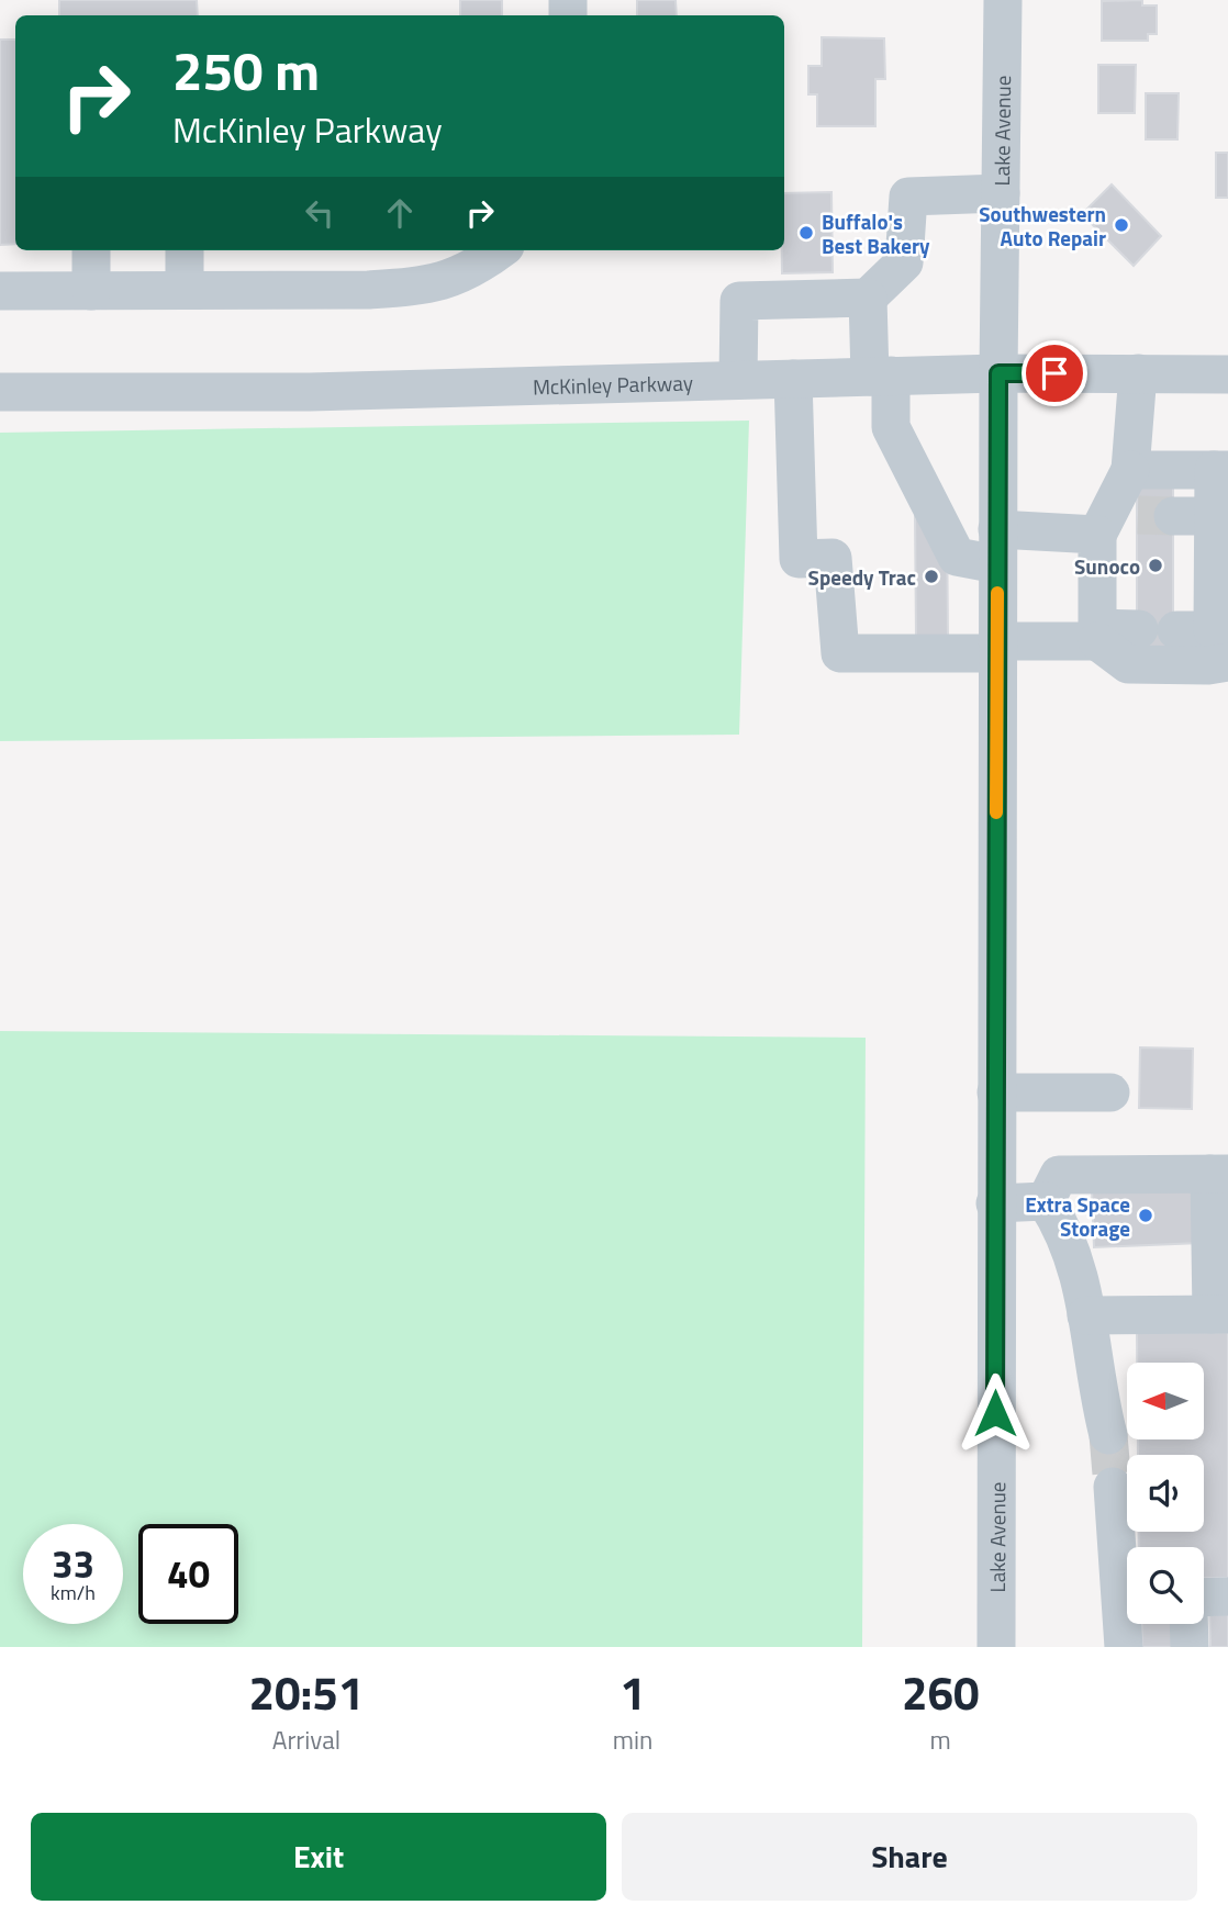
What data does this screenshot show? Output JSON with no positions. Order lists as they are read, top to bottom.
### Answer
{
  "streets": {
    "street": ["Lake Avenue", "McKinley Parkway"]
  },
  "crossings": [
    ["Lake Avenue", "McKinley Parkway"]
  ],
  "places": [
    "Southwestern Auto Repair",
    "Buffalo's Best Bakery",
    "Sunoco",
    "Speedy Trac",
    "Extra Space Storage"
  ],
  "north": "left",
  "page": {
    "turn": ["250 m", "McKinley Parkway"],
    "speed": "33 km/h",
    "limit": "40",
    "eta": [
      "20:51",
      "Arrival",
      "1",
      "min",
      "260",
      "m"
    ],
    "buttons": ["Exit", "Share"]
  }
}
